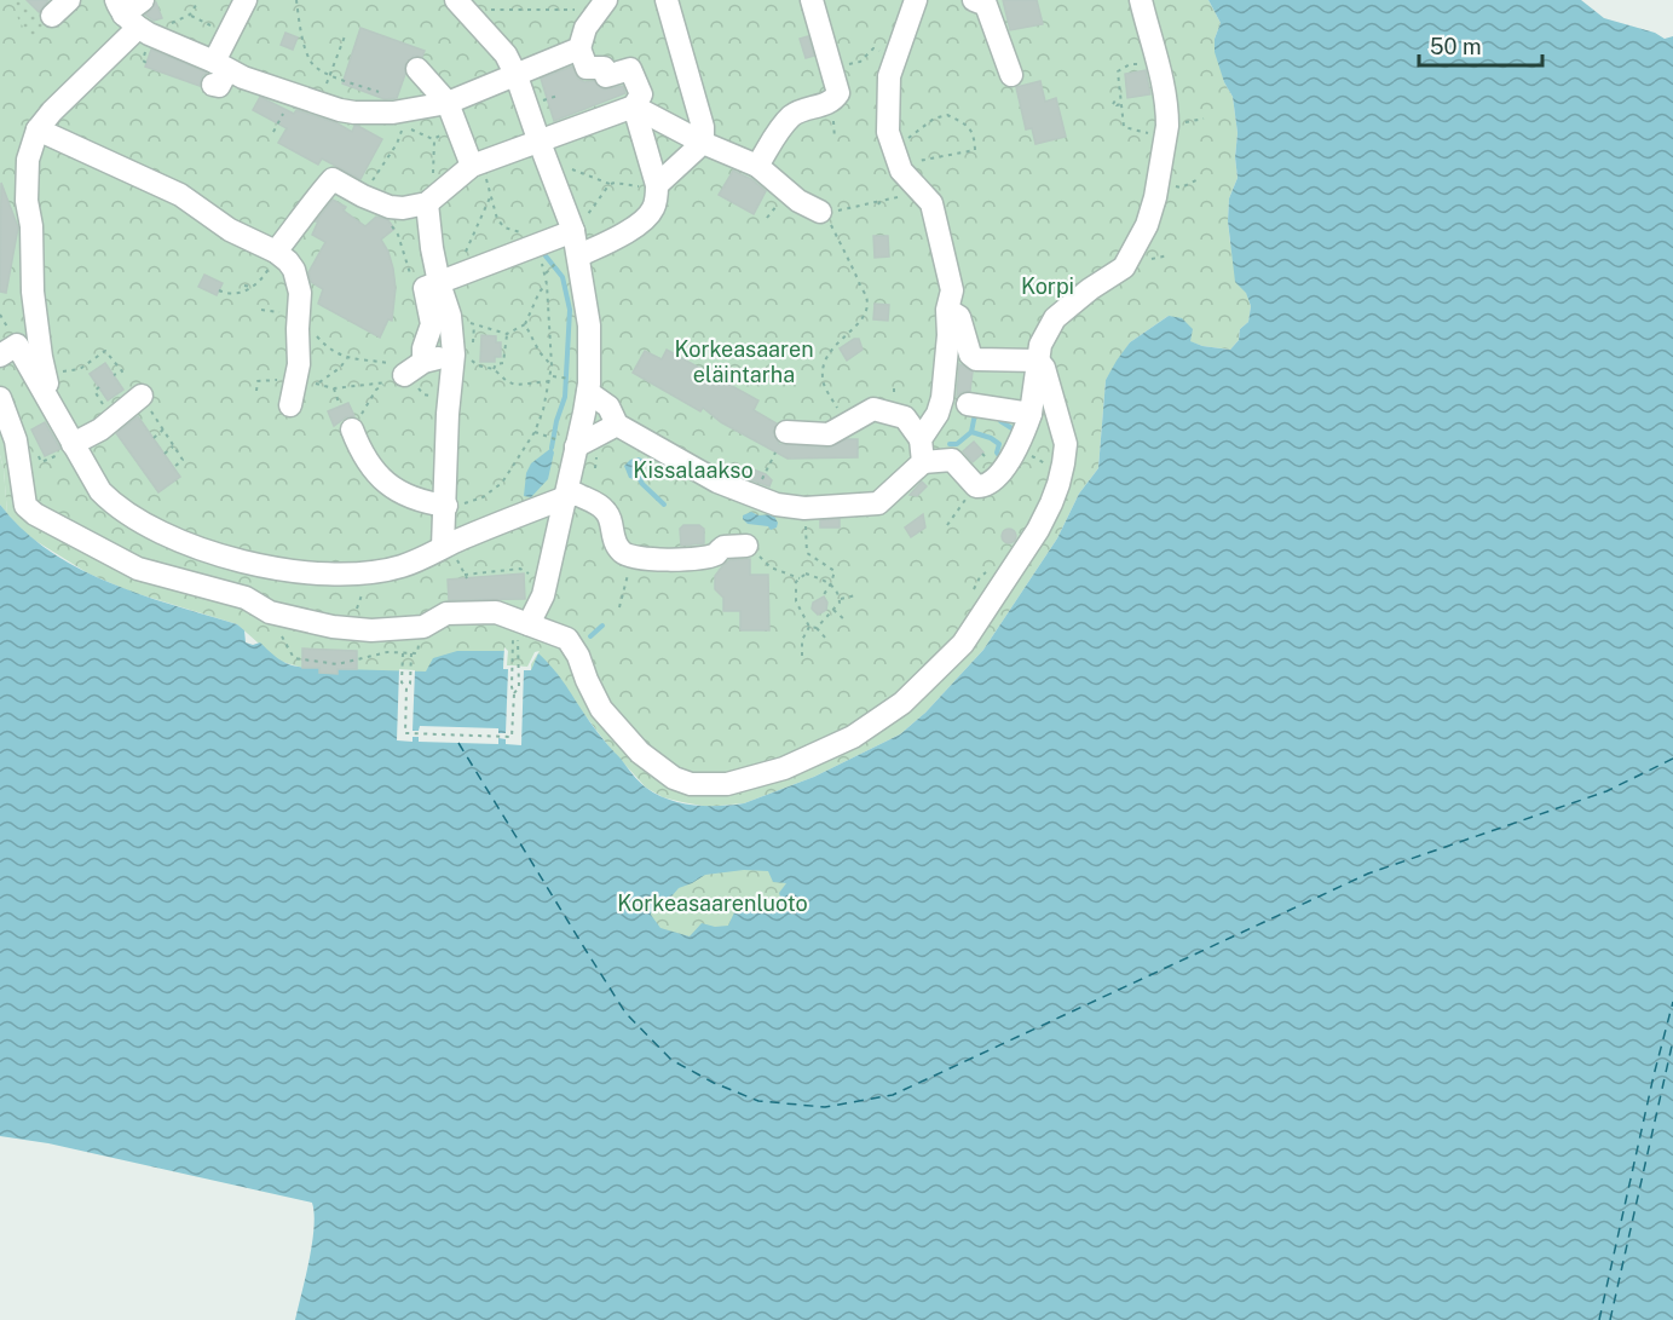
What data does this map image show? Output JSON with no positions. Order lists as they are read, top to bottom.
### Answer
{
  "parks": [
    "Korpi",
    "Korkeasaaren eläintarha",
    "Kissalaakso",
    "Korkeasaarenluoto"
  ],
  "scale_bar": "50 m"
}
